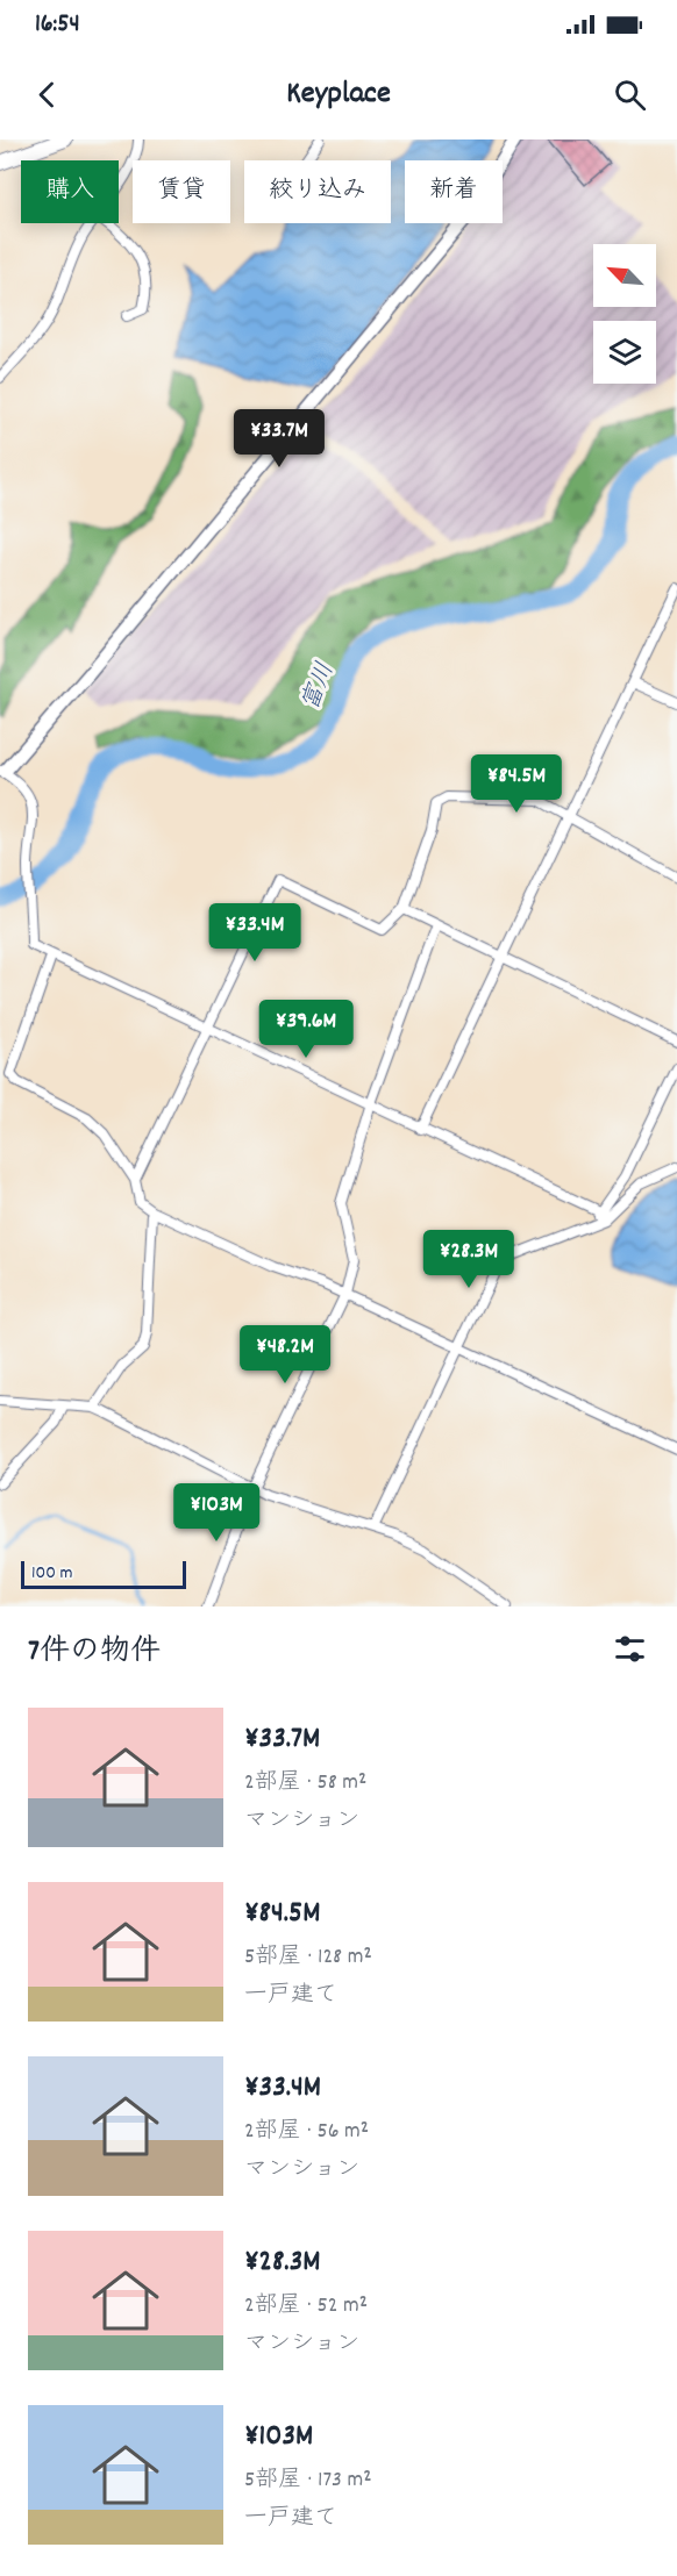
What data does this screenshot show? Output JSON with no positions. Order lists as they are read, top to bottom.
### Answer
{
  "water": ["富川"],
  "scale_bar": "100 m",
  "north": "top left",
  "page": {
    "status": "16:54",
    "header": "Keyplace",
    "chip": [
      "購入",
      "賃貸",
      "絞り込み",
      "新着"
    ],
    "price": [
      "¥33.7M",
      "¥84.5M",
      "¥33.4M",
      "¥39.6M",
      "¥28.3M",
      "¥48.2M",
      "¥103M"
    ],
    "scale": "100 m",
    "heading": "7件の物件",
    "list": [
      {
        "name": "¥33.7M",
        "note": "2部屋 · 58 m² · マンション"
      },
      {
        "name": "¥84.5M",
        "note": "5部屋 · 128 m² · 一戸建て"
      },
      {
        "name": "¥33.4M",
        "note": "2部屋 · 56 m² · マンション"
      },
      {
        "name": "¥28.3M",
        "note": "2部屋 · 52 m² · マンション"
      },
      {
        "name": "¥103M",
        "note": "5部屋 · 173 m² · 一戸建て"
      }
    ]
  }
}
